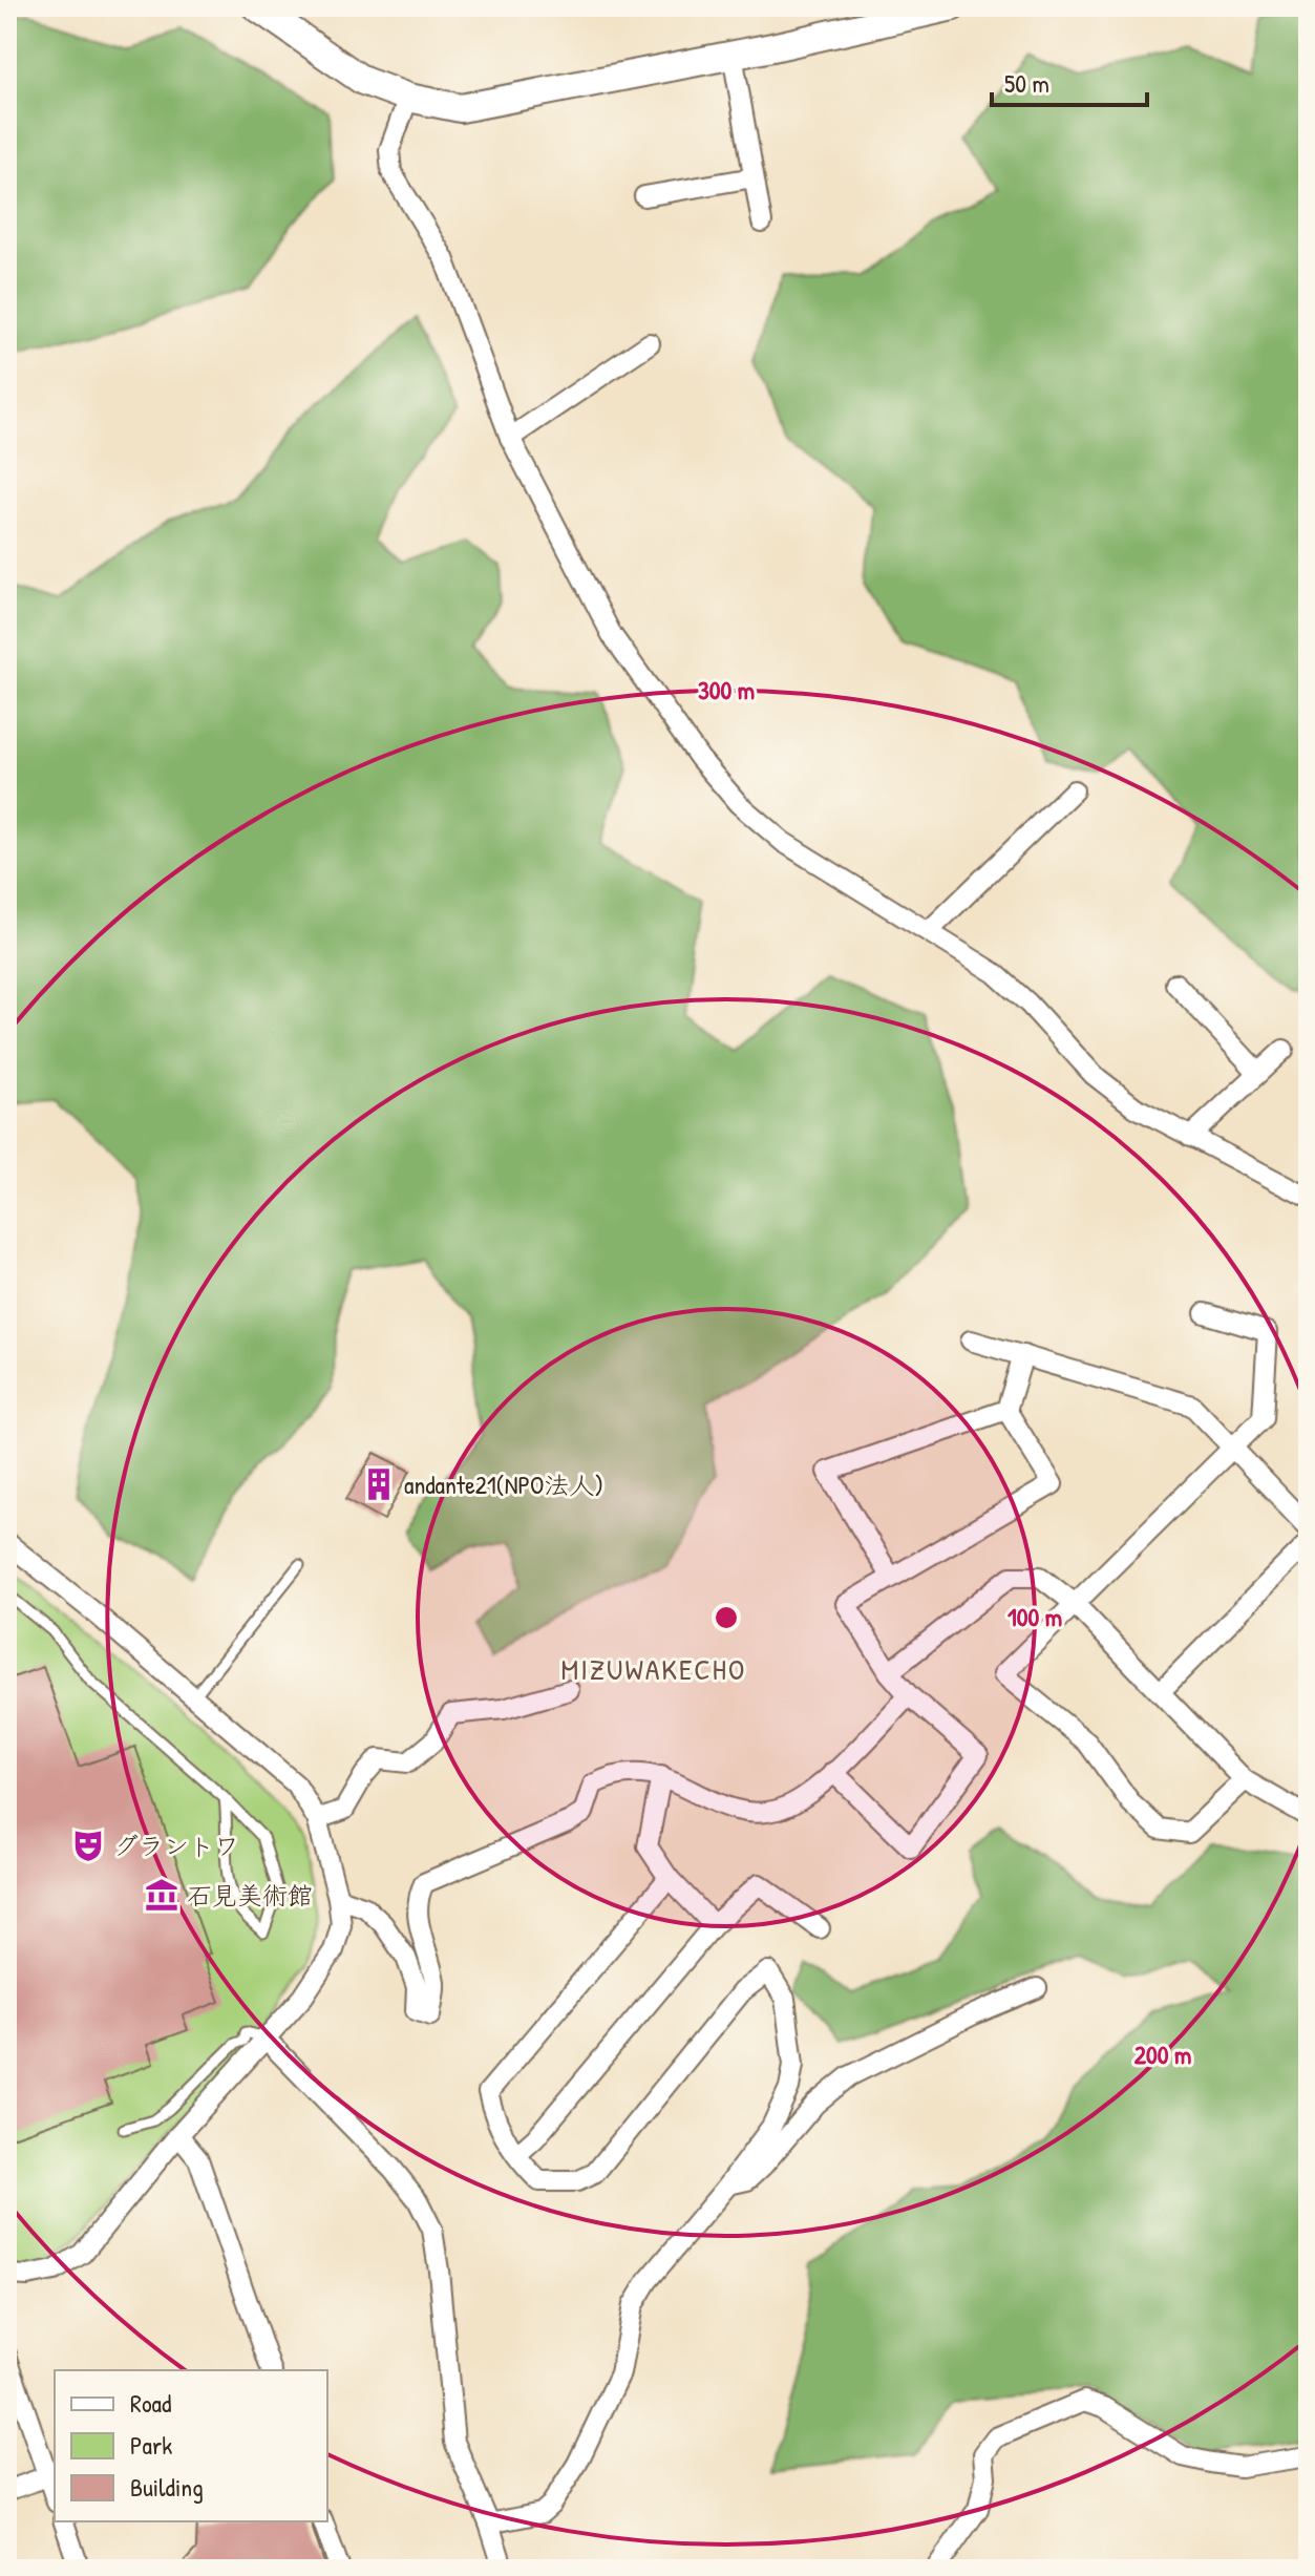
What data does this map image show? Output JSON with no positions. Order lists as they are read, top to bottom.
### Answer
{
  "districts": ["MIZUWAKECHO"],
  "places": {
    "building": ["andante21(NPO法人)"],
    "theatre": ["グラントワ"],
    "museum": ["石見美術館"]
  },
  "legend": ["Road", "Park", "Building"],
  "scale_bar": "50 m",
  "rings": ["300 m", "100 m", "200 m"]
}
